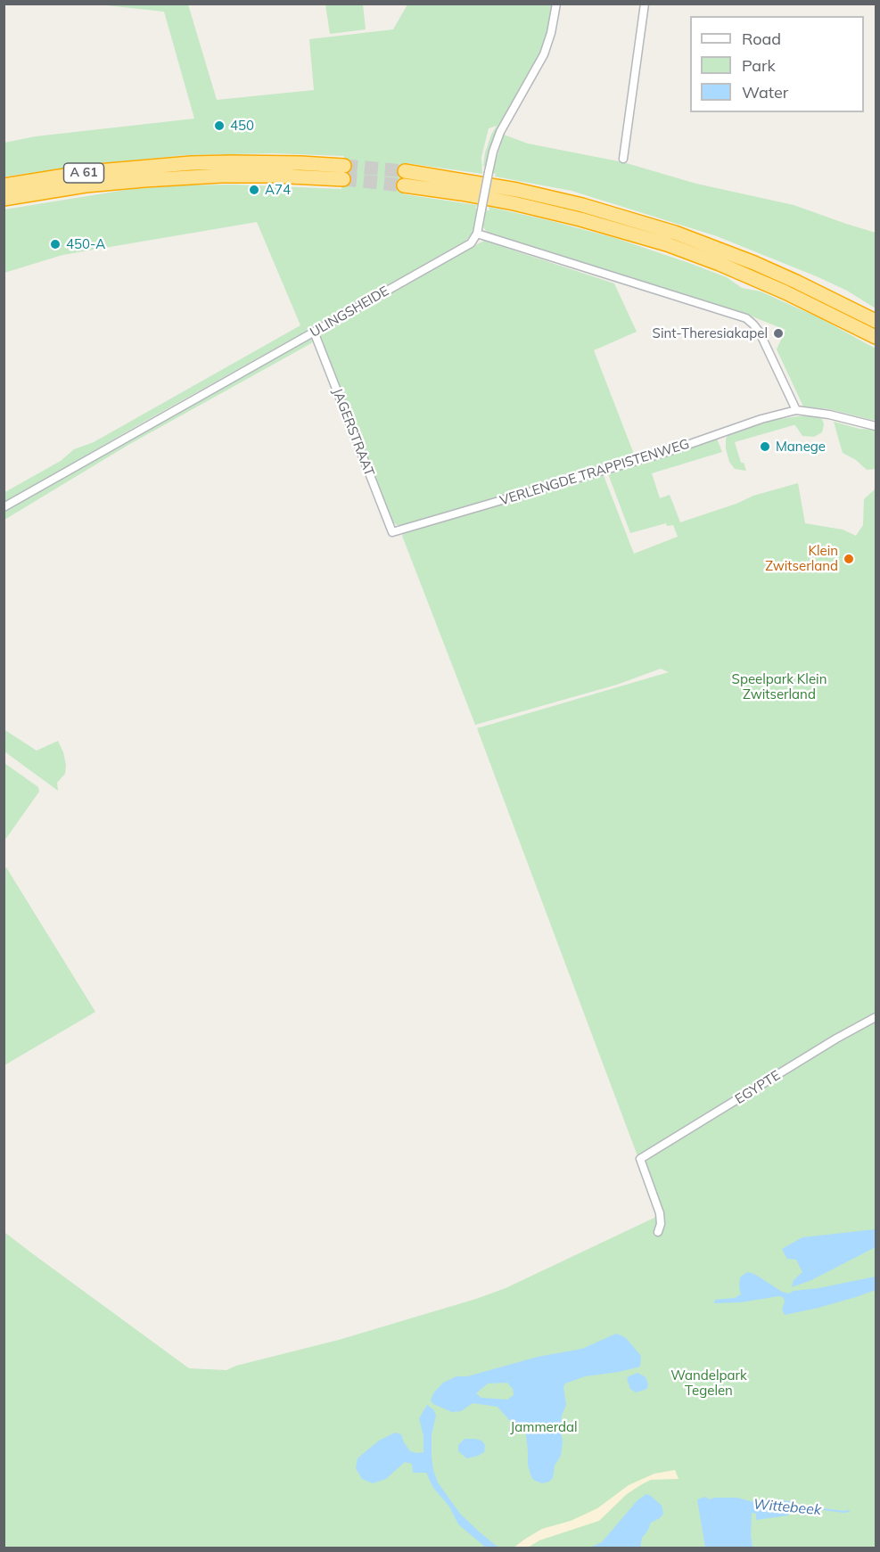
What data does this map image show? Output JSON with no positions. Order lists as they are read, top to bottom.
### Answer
{
  "streets": {
    "highway": ["A 61"],
    "street": [
      "ULINGSHEIDE",
      "JAGERSTRAAT",
      "VERLENGDE TRAPPISTENWEG",
      "EGYPTE"
    ]
  },
  "crossings": [
    ["ULINGSHEIDE", "JAGERSTRAAT"],
    ["JAGERSTRAAT", "VERLENGDE TRAPPISTENWEG"]
  ],
  "water": ["Wittebeek"],
  "parks": ["Speelpark Klein Zwitserland", "Wandelpark Tegelen", "Jammerdal"],
  "places": [
    "450",
    "A74",
    "450-A",
    "Sint-Theresiakapel",
    "Manege",
    "Klein Zwitserland"
  ],
  "legend": ["Road", "Park", "Water"]
}
